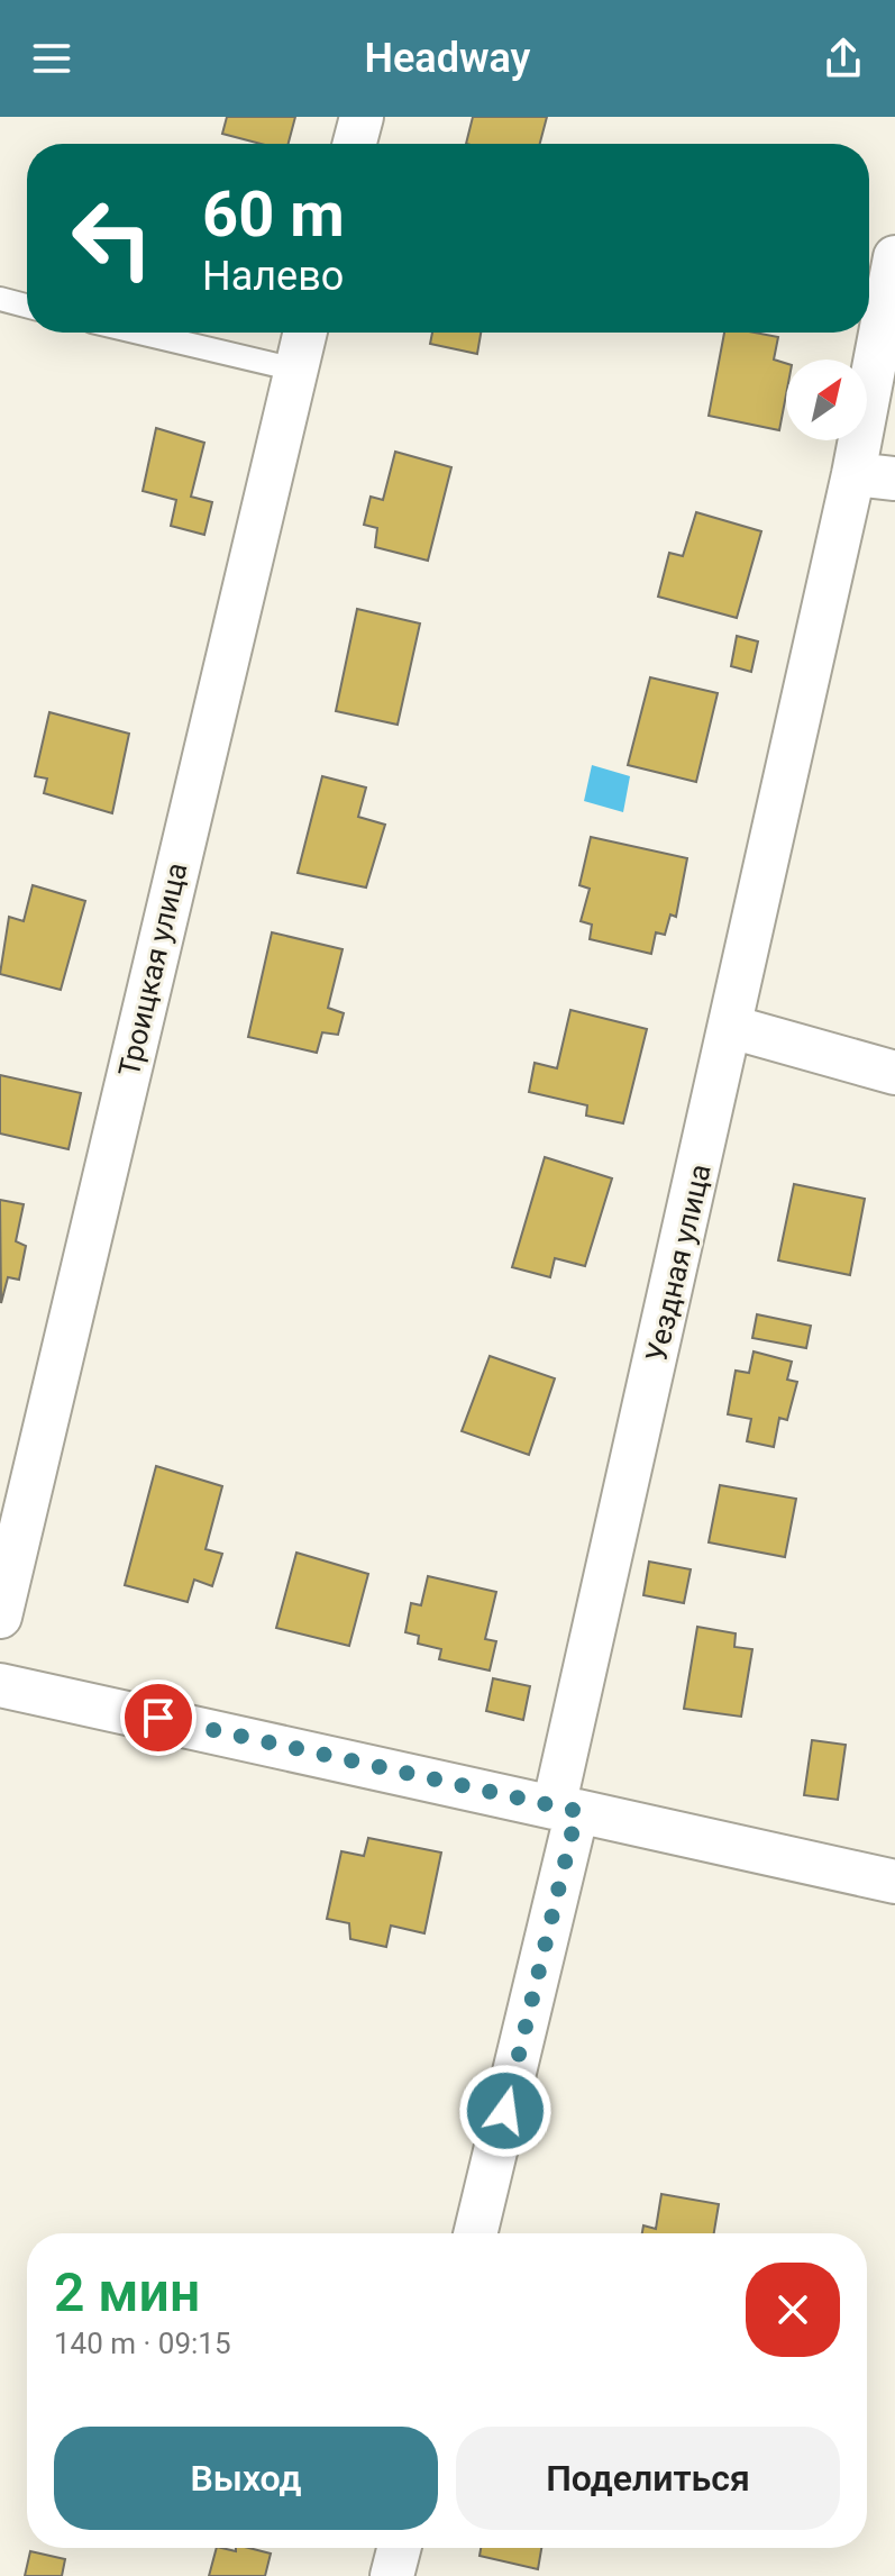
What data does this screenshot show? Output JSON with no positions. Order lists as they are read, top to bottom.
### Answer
{
  "streets": {
    "street": ["Троицкая улица", "Уездная улица"]
  },
  "north": "top right",
  "page": {
    "header": "Headway",
    "turn": ["60 m", "Налево"],
    "heading": ["2 мин", "140 m · 09:15"],
    "buttons": ["Выход", "Поделиться"]
  }
}
